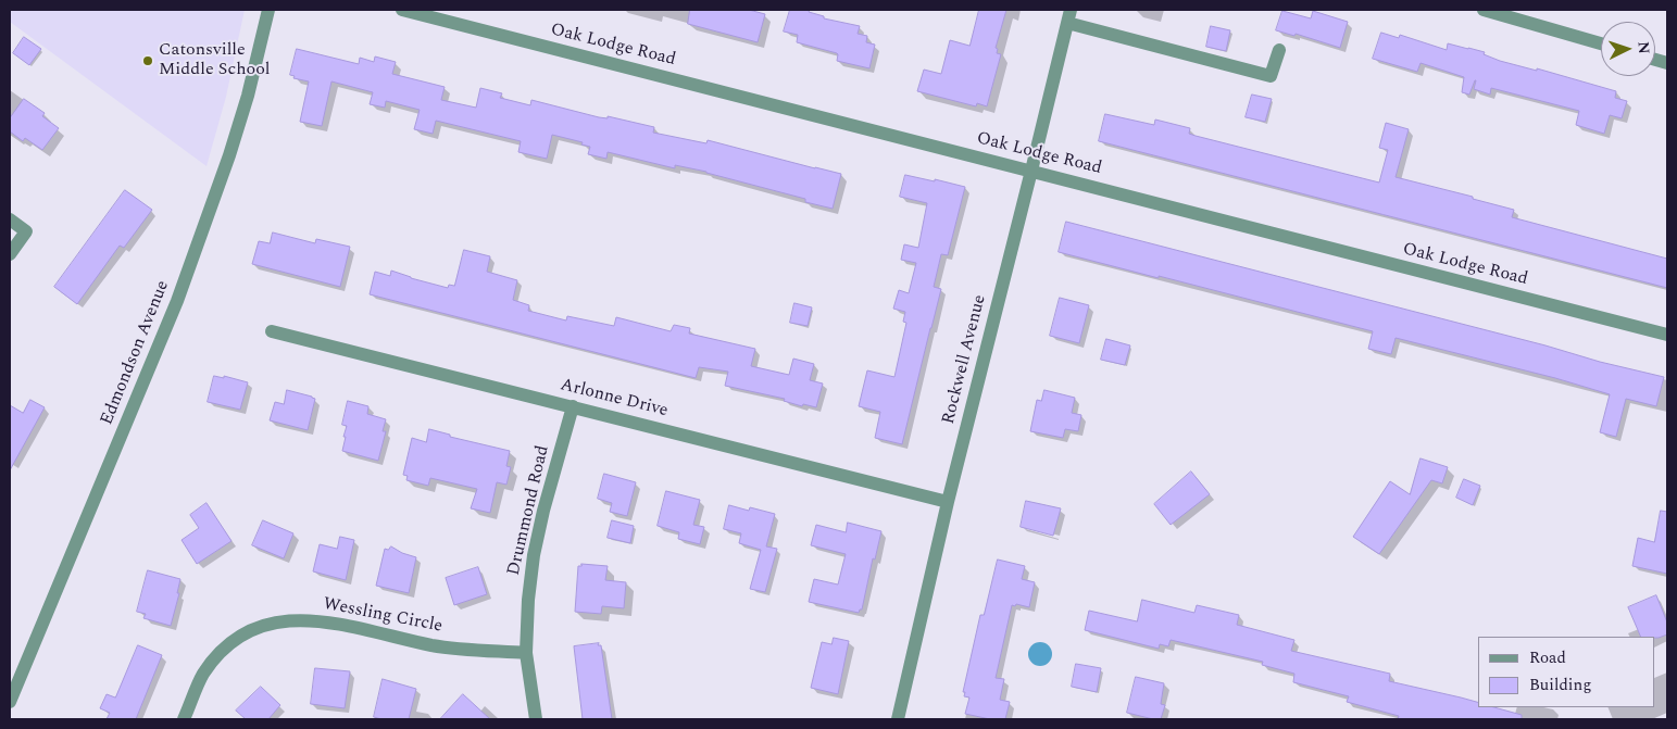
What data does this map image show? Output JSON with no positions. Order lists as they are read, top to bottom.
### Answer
{
  "streets": {
    "street": [
      "Oak Lodge Road",
      "Edmondson Avenue",
      "Rockwell Avenue",
      "Arlonne Drive",
      "Drummond Road",
      "Wessling Circle"
    ]
  },
  "crossings": [
    ["Oak Lodge Road", "Rockwell Avenue"],
    ["Rockwell Avenue", "Arlonne Drive"],
    ["Arlonne Drive", "Drummond Road"],
    ["Drummond Road", "Wessling Circle"]
  ],
  "places": ["Catonsville Middle School"],
  "legend": ["Road", "Building"],
  "north": "right"
}
